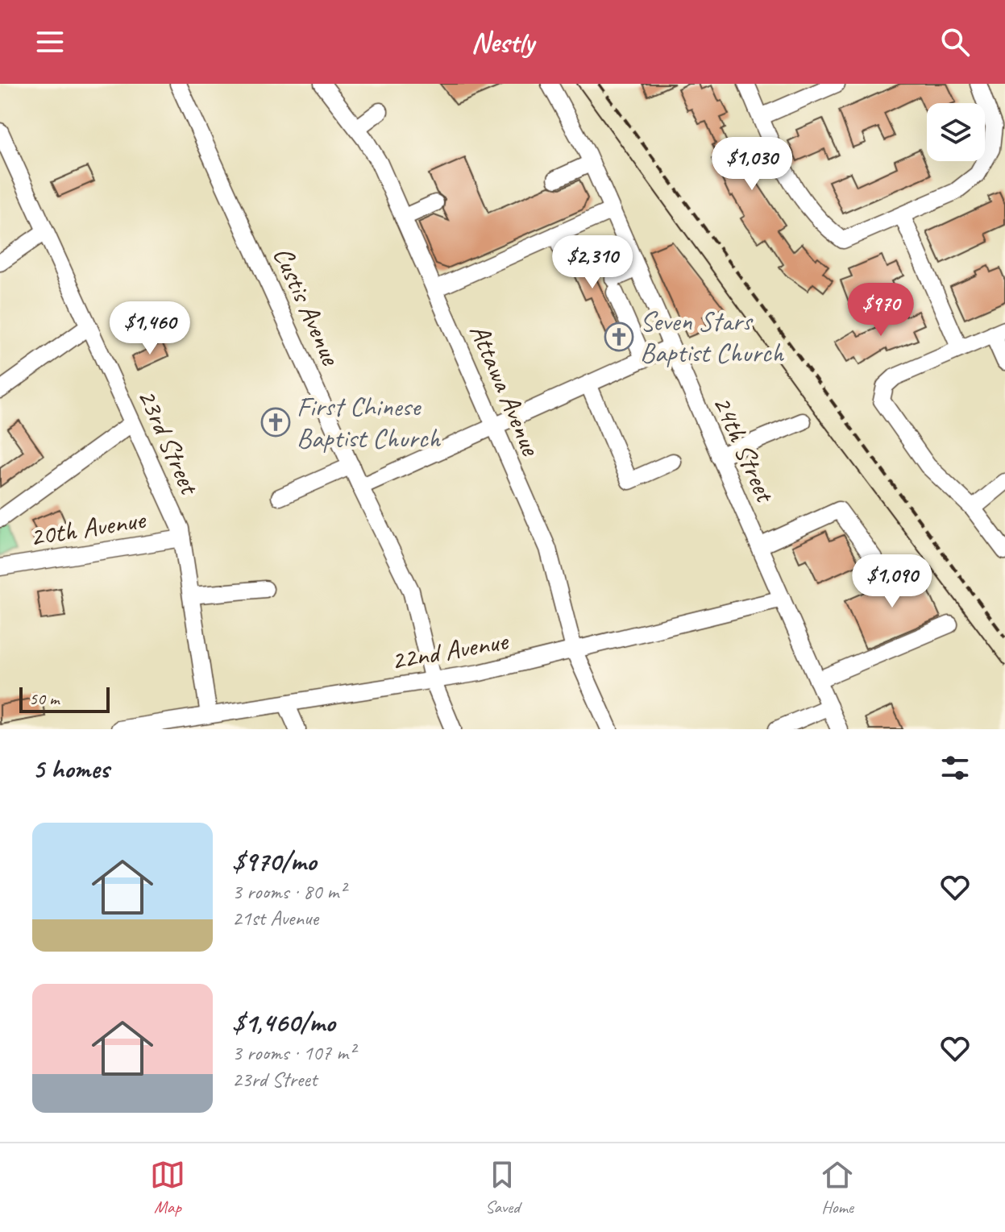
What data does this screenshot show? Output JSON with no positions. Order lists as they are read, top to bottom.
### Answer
{
  "streets": {
    "street": [
      "Custis Avenue",
      "Attawa Avenue",
      "23rd Street",
      "24th Street",
      "20th Avenue",
      "22nd Avenue"
    ]
  },
  "crossings": [
    ["Custis Avenue", "22nd Avenue"],
    ["Attawa Avenue", "22nd Avenue"],
    ["23rd Street", "20th Avenue"],
    ["23rd Street", "22nd Avenue"],
    ["24th Street", "22nd Avenue"]
  ],
  "places": {
    "church": ["Seven Stars Baptist Church", "First Chinese Baptist Church"]
  },
  "scale_bar": "50 m",
  "page": {
    "header": "Nestly",
    "price": [
      "$1,030",
      "$2,310",
      "$970",
      "$1,460",
      "$1,090"
    ],
    "scale": "50 m",
    "heading": "5 homes",
    "list": [
      {
        "name": "$970/mo",
        "note": "3 rooms · 80 m² · 21st Avenue"
      },
      {
        "name": "$1,460/mo",
        "note": "3 rooms · 107 m² · 23rd Street"
      }
    ],
    "tabs": ["Map", "Saved", "Home"]
  }
}
